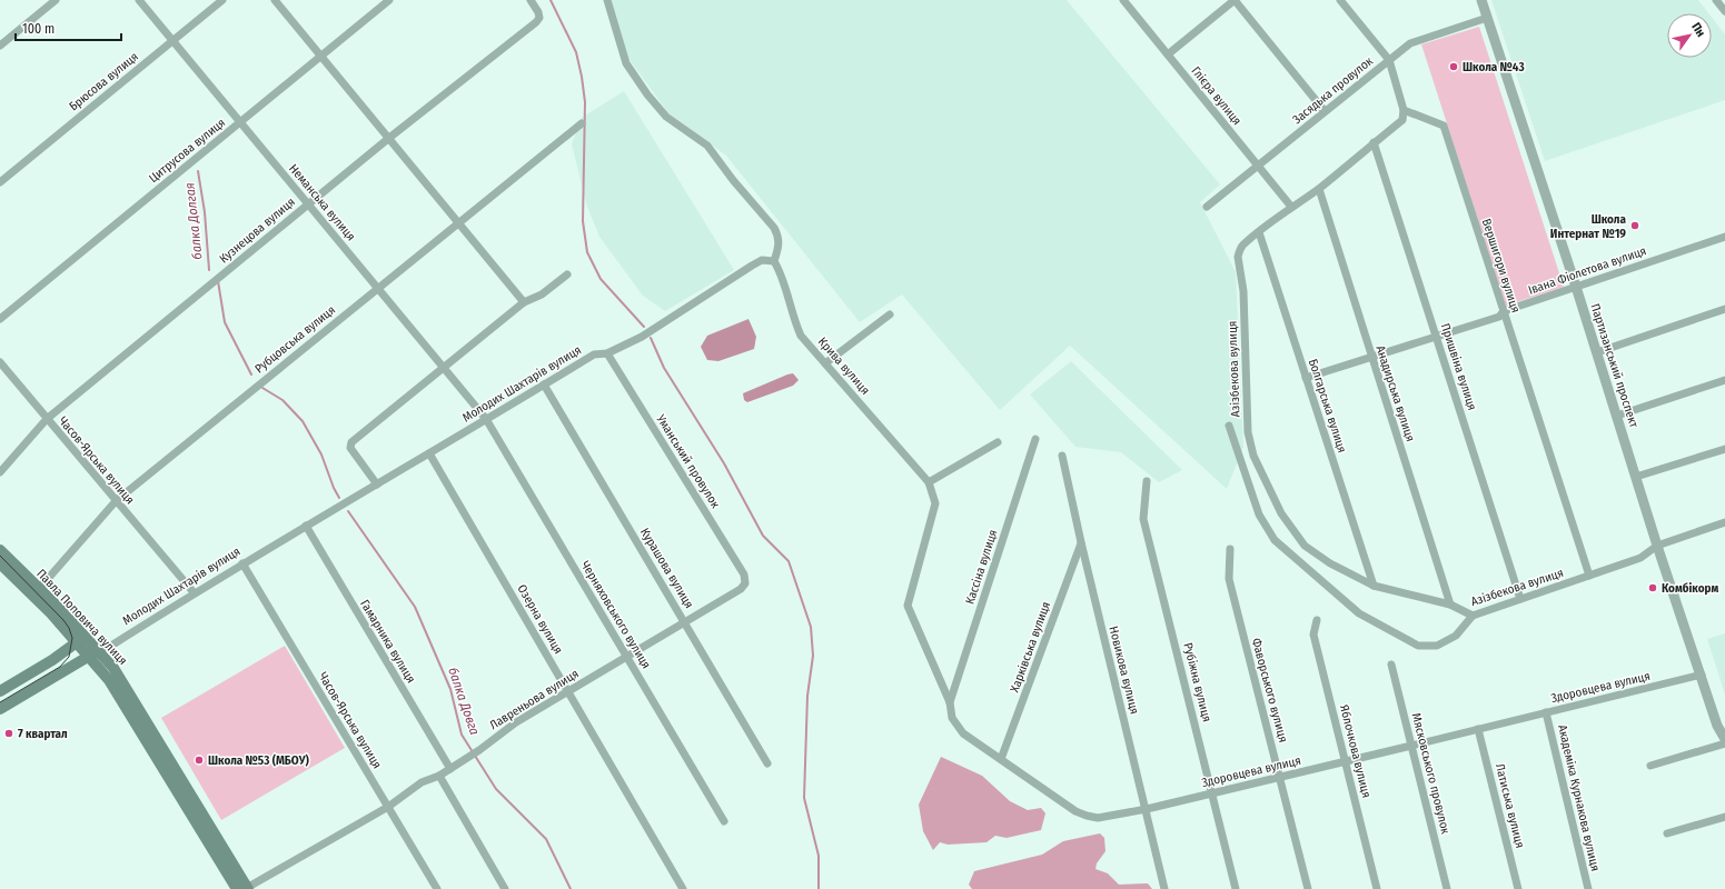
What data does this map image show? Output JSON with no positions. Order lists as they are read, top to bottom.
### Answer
{
  "streets": {
    "main road": ["Молодих Шахтарів вулиця", "Павла Поповича вулиця"],
    "street": [
      "Брюсова вулиця",
      "Засядька провулок",
      "Глієра вулиця",
      "Цитрусова вулиця",
      "Неманська вулиця",
      "Кузнецова вулиця",
      "Вершигори вулиця",
      "Івана Фіолетова вулиця",
      "Рубцовська вулиця",
      "Крива вулиця",
      "Партизанський проспект",
      "Пришвіна вулиця",
      "Азізбекова вулиця",
      "Анадирська вулиця",
      "Болгарська вулиця",
      "Часов-Ярська вулиця",
      "Уманський провулок",
      "Кассіна вулиця",
      "Курашова вулиця",
      "Черняховського вулиця",
      "Озерна вулиця",
      "Гамарника вулиця",
      "Харківська вулиця",
      "Новикова вулиця",
      "Рубіжна вулиця",
      "Здоровцева вулиця",
      "Фаворського вулиця",
      "Лавреньова вулиця",
      "Яблочкова вулиця",
      "Мясковського провулок",
      "Академіка Курнакова вулиця",
      "Латиська вулиця"
    ]
  },
  "crossings": [
    ["Брюсова вулиця", "Неманська вулиця"],
    ["Засядька провулок", "Глієра вулиця"],
    ["Засядька провулок", "Партизанський проспект"],
    ["Цитрусова вулиця", "Неманська вулиця"],
    ["Неманська вулиця", "Кузнецова вулиця"],
    ["Неманська вулиця", "Рубцовська вулиця"],
    ["Неманська вулиця", "Молодих Шахтарів вулиця"],
    ["Неманська вулиця", "Черняховського вулиця"],
    ["Кузнецова вулиця", "Часов-Ярська вулиця"],
    ["Вершигори вулиця", "Івана Фіолетова вулиця"],
    ["Вершигори вулиця", "Азізбекова вулиця"],
    ["Івана Фіолетова вулиця", "Партизанський проспект"],
    ["Івана Фіолетова вулиця", "Пришвіна вулиця"],
    ["Івана Фіолетова вулиця", "Анадирська вулиця"],
    ["Івана Фіолетова вулиця", "Болгарська вулиця"],
    ["Рубцовська вулиця", "Часов-Ярська вулиця"],
    ["Рубцовська вулиця", "Павла Поповича вулиця"],
    ["Крива вулиця", "Молодих Шахтарів вулиця"],
    ["Крива вулиця", "Здоровцева вулиця"],
    ["Партизанський проспект", "Азізбекова вулиця"],
    ["Партизанський проспект", "Здоровцева вулиця"],
    ["Пришвіна вулиця", "Азізбекова вулиця"],
    ["Азізбекова вулиця", "Анадирська вулиця"],
    ["Азізбекова вулиця", "Болгарська вулиця"],
    ["Молодих Шахтарів вулиця", "Часов-Ярська вулиця"],
    ["Молодих Шахтарів вулиця", "Уманський провулок"],
    ["Молодих Шахтарів вулиця", "Курашова вулиця"],
    ["Молодих Шахтарів вулиця", "Черняховського вулиця"],
    ["Молодих Шахтарів вулиця", "Павла Поповича вулиця"],
    ["Молодих Шахтарів вулиця", "Озерна вулиця"],
    ["Молодих Шахтарів вулиця", "Гамарника вулиця"],
    ["Часов-Ярська вулиця", "Лавреньова вулиця"],
    ["Уманський провулок", "Лавреньова вулиця"],
    ["Кассіна вулиця", "Здоровцева вулиця"],
    ["Курашова вулиця", "Лавреньова вулиця"],
    ["Черняховського вулиця", "Лавреньова вулиця"],
    ["Павла Поповича вулиця", "Лавреньова вулиця"],
    ["Озерна вулиця", "Лавреньова вулиця"],
    ["Гамарника вулиця", "Лавреньова вулиця"],
    ["Харківська вулиця", "Новикова вулиця"],
    ["Харківська вулиця", "Здоровцева вулиця"],
    ["Новикова вулиця", "Здоровцева вулиця"],
    ["Рубіжна вулиця", "Здоровцева вулиця"],
    ["Здоровцева вулиця", "Фаворського вулиця"],
    ["Здоровцева вулиця", "Яблочкова вулиця"],
    ["Здоровцева вулиця", "Мясковського провулок"],
    ["Здоровцева вулиця", "Академіка Курнакова вулиця"],
    ["Здоровцева вулиця", "Латиська вулиця"]
  ],
  "water": ["балка Долгая", "балка Довга"],
  "places": [
    "Школа №43",
    "Школа Интернат №19",
    "Комбікорм",
    "7 квартал",
    "Школа №53 (МБОУ)"
  ],
  "scale_bar": "100 m",
  "north": "top right"
}
